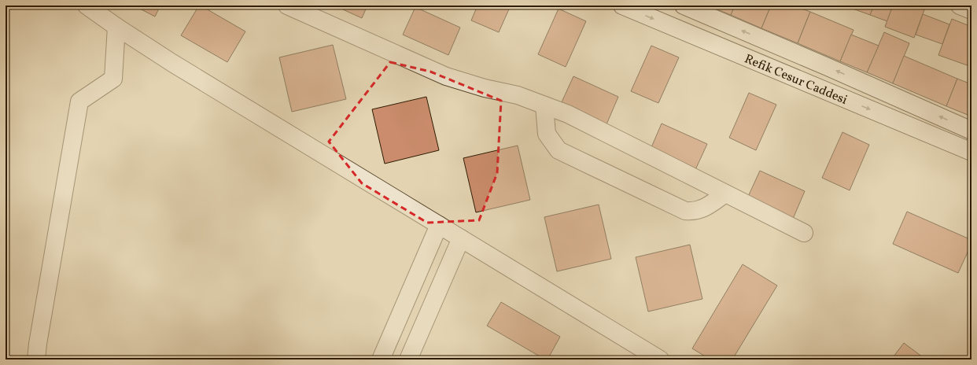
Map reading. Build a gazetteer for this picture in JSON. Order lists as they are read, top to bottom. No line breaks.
{"streets":{"street":["Refik Cesur Caddesi"]}}
